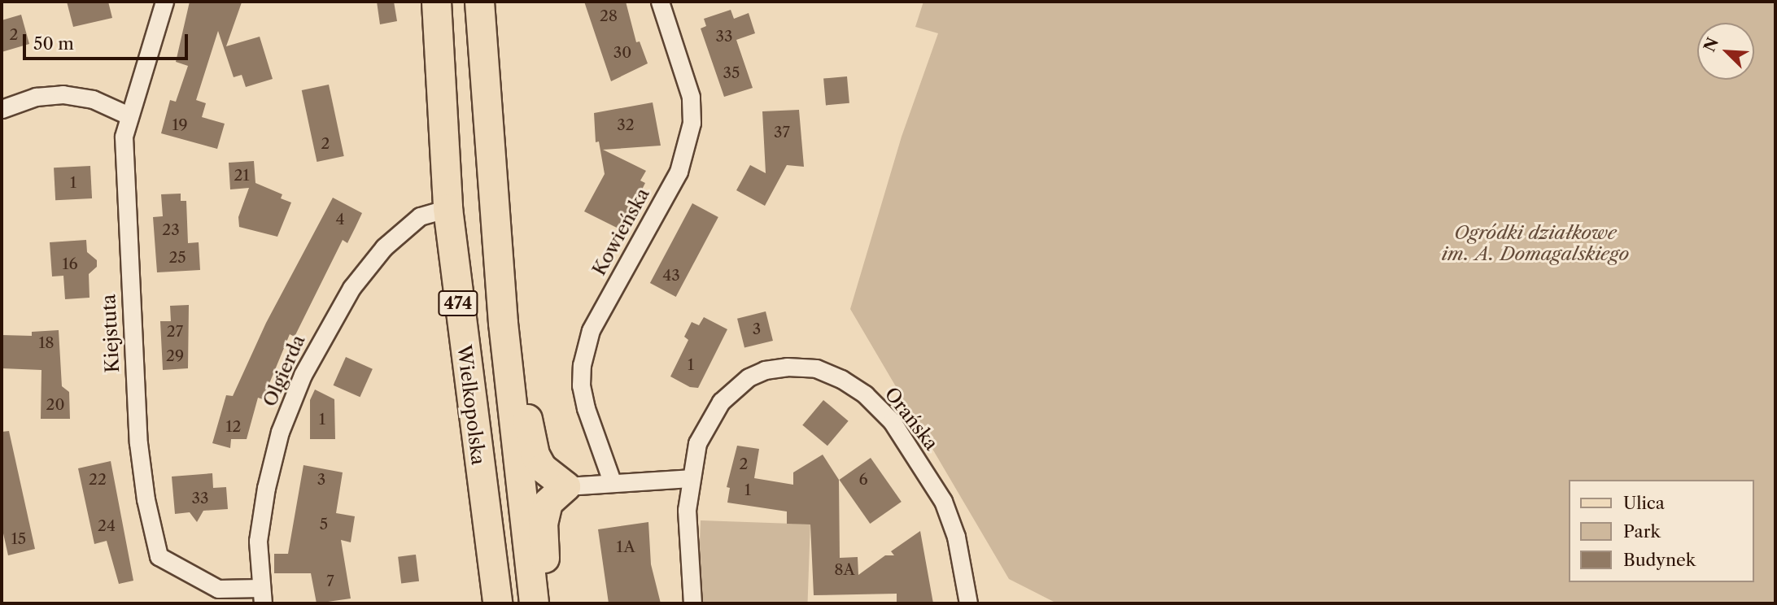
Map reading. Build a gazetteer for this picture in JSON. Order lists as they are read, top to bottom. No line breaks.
{"streets":{"main road":["474","Wielkopolska"],"street":["Kowieńska","Kiejstuta","Olgierda","Orańska"]},"crossings":[["Kiejstuta","Olgierda"],["Olgierda","Wielkopolska"]],"parks":["Ogródki działkowe im. A. Domagalskiego"],"house_numbers":["28","2","33","30","35","19","32","37","2","21","1","4","23","25","16","43","3","27","18","29","1","20","1","12","2","22","3","6","1","33","5","24","15","1A","8A","7"],"legend":["Ulica","Park","Budynek"],"scale_bar":"50 m","north":"top left"}
